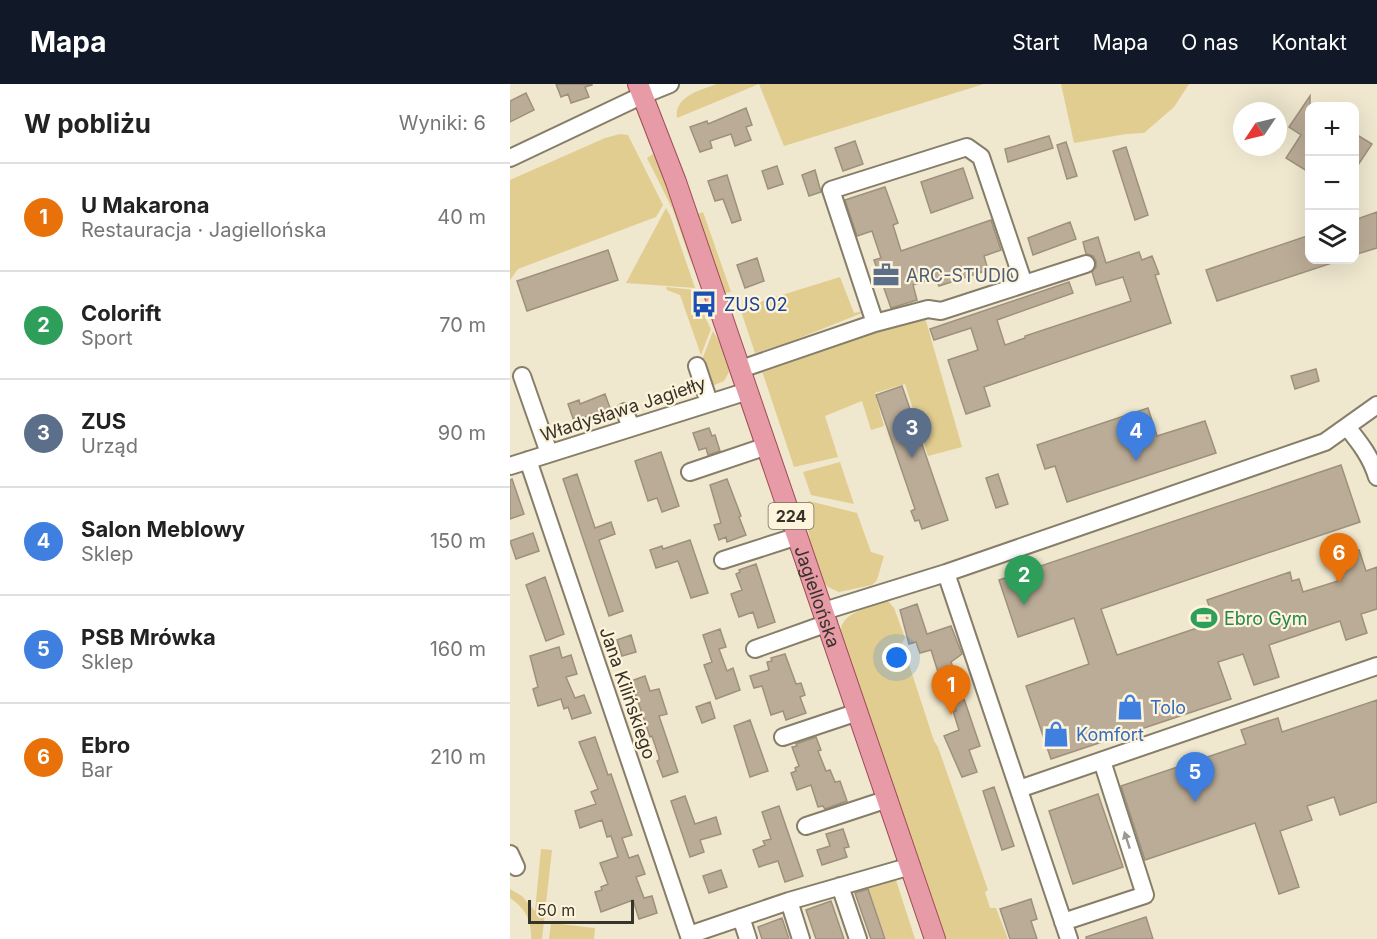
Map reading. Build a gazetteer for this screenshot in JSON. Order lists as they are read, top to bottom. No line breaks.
{"streets":{"main road":["224","Jagiellońska"],"street":["Władysława Jagiełły","Jana Kilińskiego"]},"crossings":[["Władysława Jagiełły","Jagiellońska"],["Władysława Jagiełły","Jana Kilińskiego"]],"places":{"office":["ARC-STUDIO"],"bus stop":["ZUS 02"],"sports":["Ebro Gym"],"shop":["Tolo","Komfort"]},"scale_bar":"50 m","north":"bottom left","page":{"header":"Mapa","nav":["Start","Mapa","O nas","Kontakt"],"heading":["W pobliżu","Wyniki: 6"],"map_buttons":["+","−"],"list":[{"mark":"1","name":"U Makarona","note":"Restauracja · Jagiellońska","value":"40 m"},{"mark":"2","name":"Colorift","note":"Sport","value":"70 m"},{"mark":"3","name":"ZUS","note":"Urząd","value":"90 m"},{"mark":"4","name":"Salon Meblowy","note":"Sklep","value":"150 m"},{"mark":"5","name":"PSB Mrówka","note":"Sklep","value":"160 m"},{"mark":"6","name":"Ebro","note":"Bar","value":"210 m"}],"pins":["3","4","6","2","1","5"],"scale":"50 m"}}
